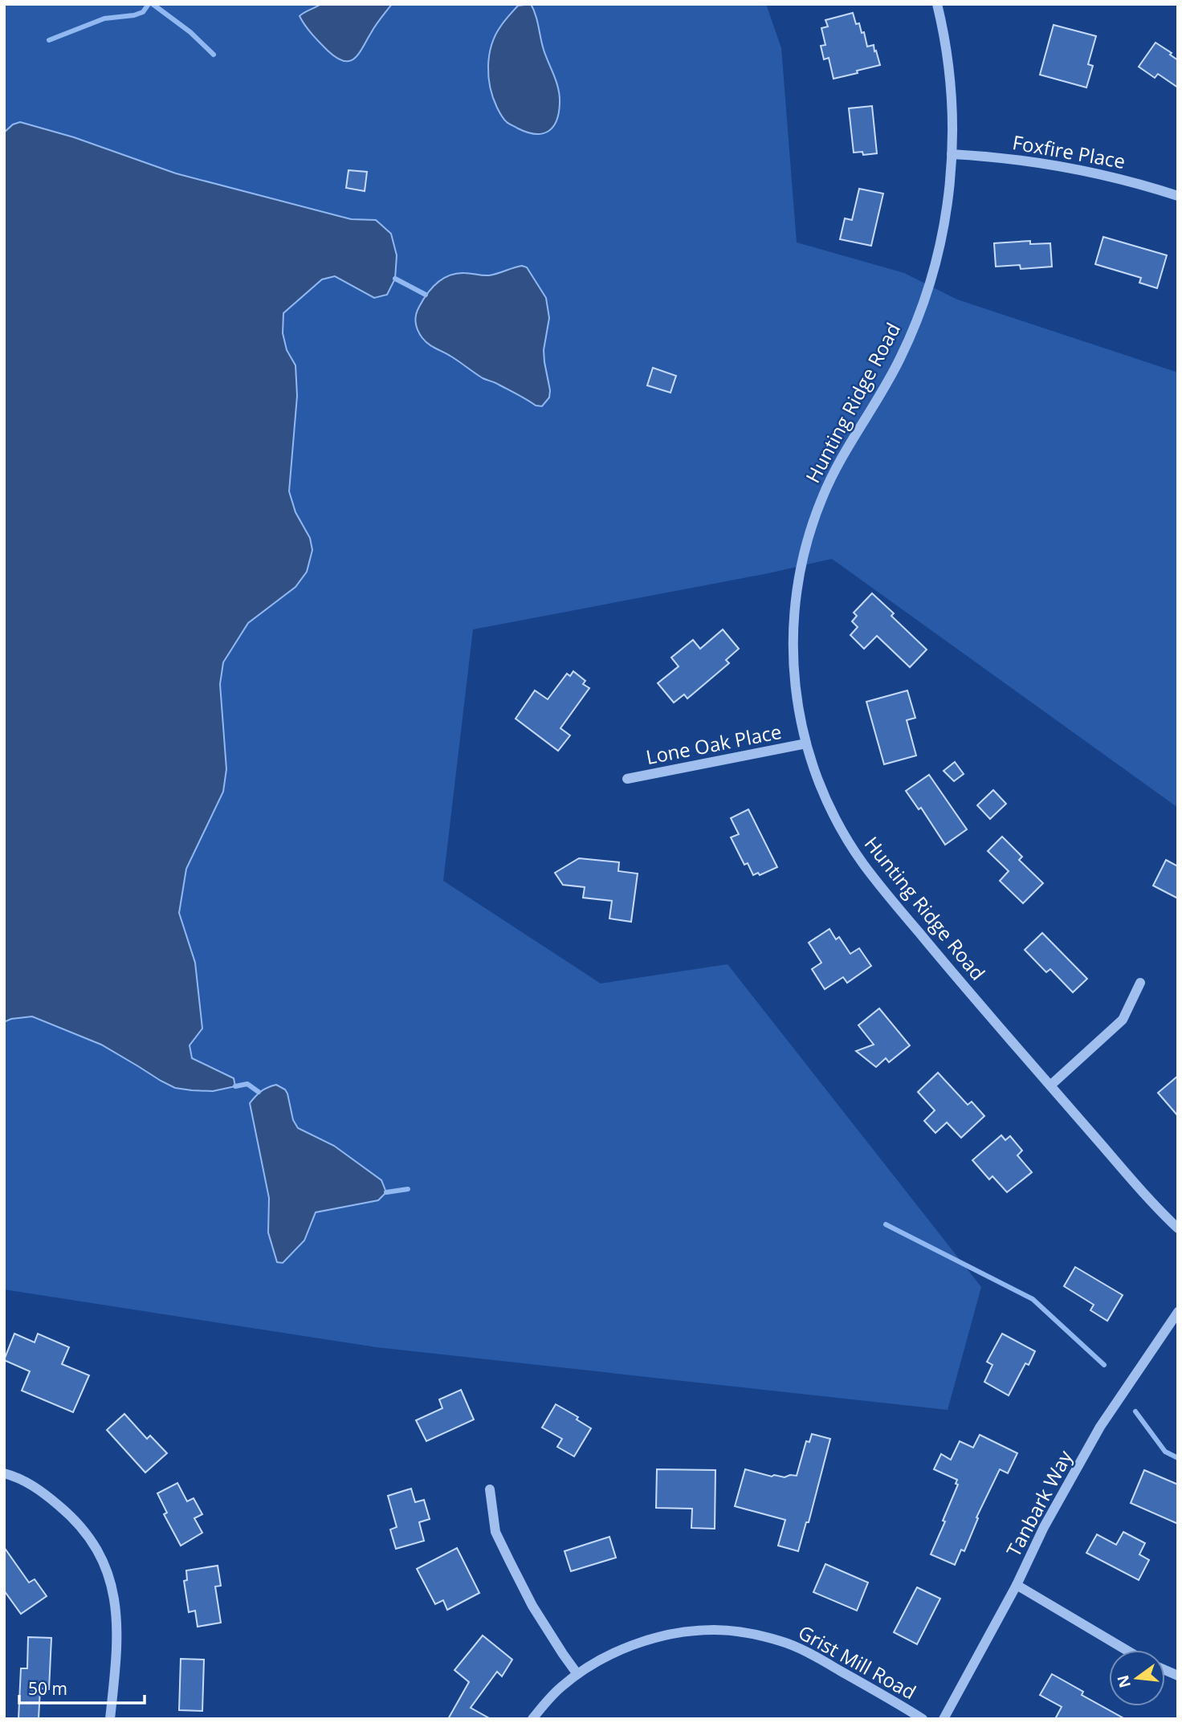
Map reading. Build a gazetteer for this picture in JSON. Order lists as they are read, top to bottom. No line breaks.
{"streets":{"street":["Foxfire Place","Hunting Ridge Road","Lone Oak Place","Tanbark Way","Grist Mill Road"]},"crossings":[["Foxfire Place","Hunting Ridge Road"],["Hunting Ridge Road","Lone Oak Place"]],"scale_bar":"50 m","north":"left"}
